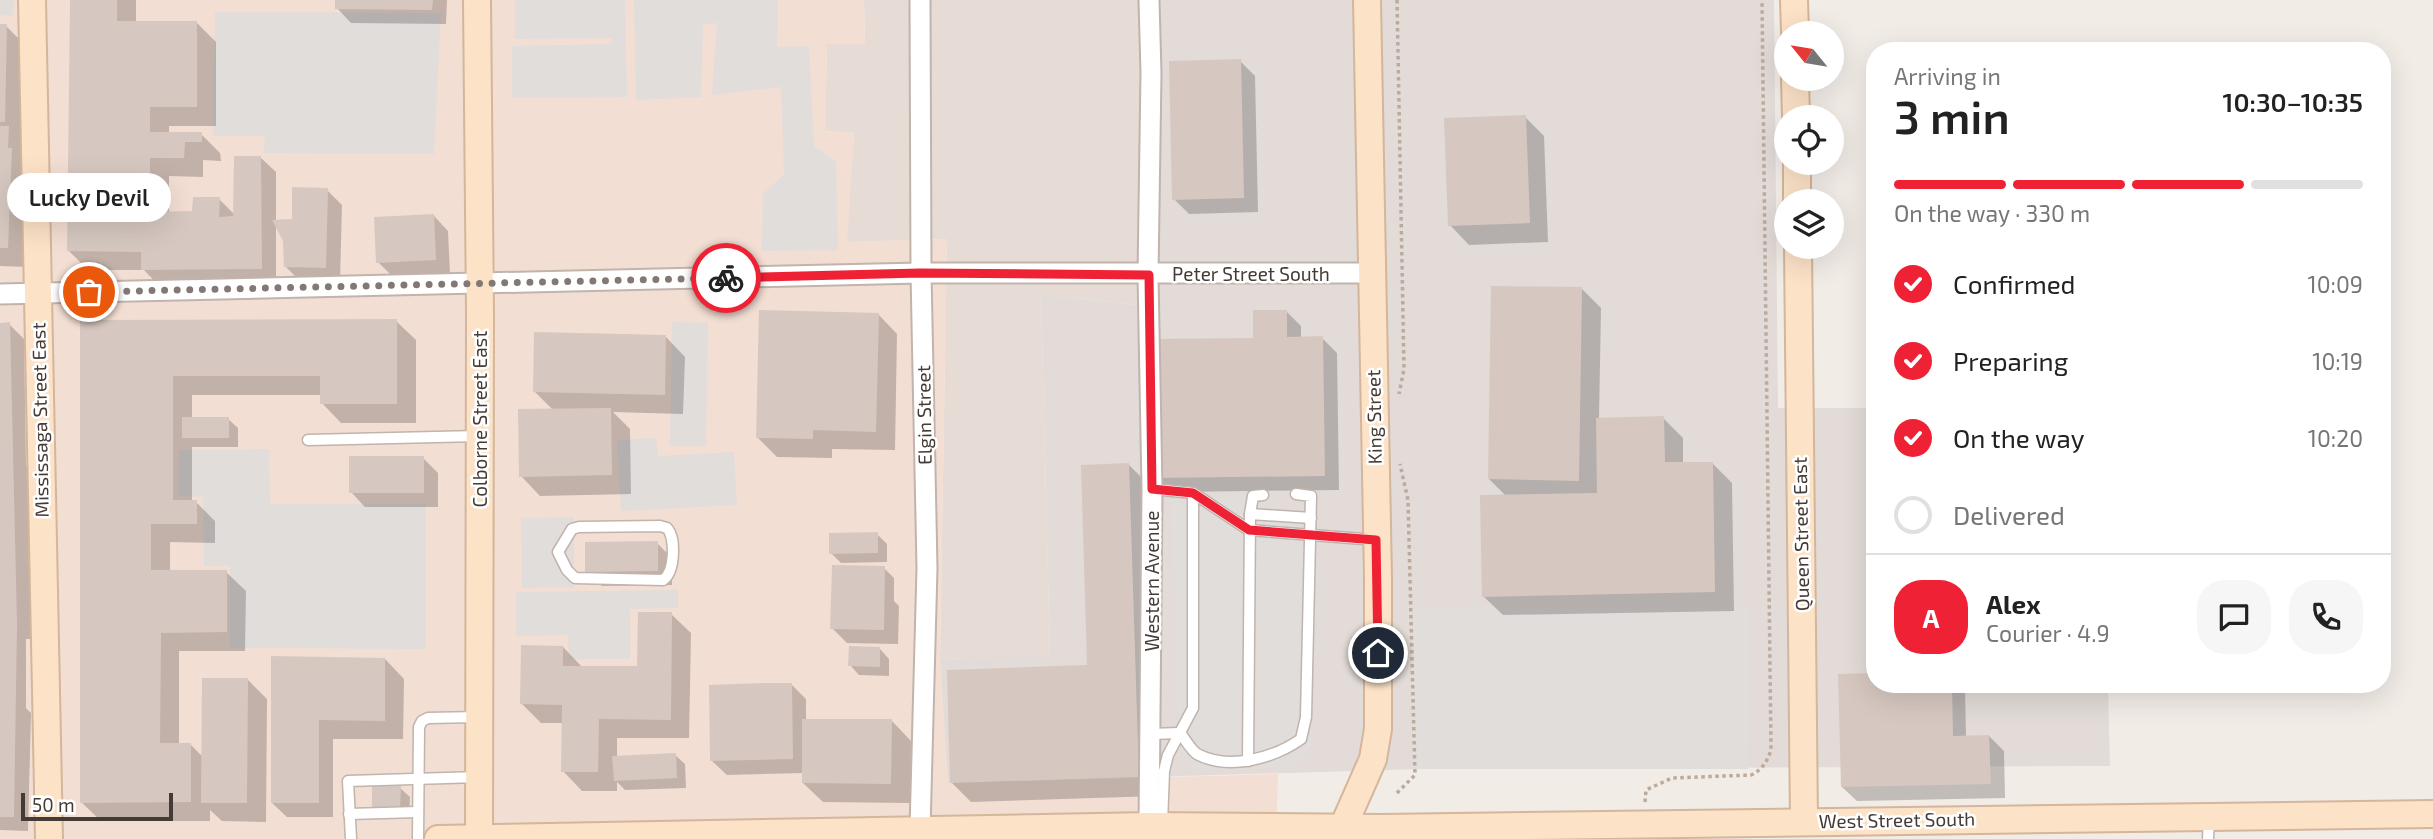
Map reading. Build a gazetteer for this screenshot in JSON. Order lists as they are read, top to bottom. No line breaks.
{"streets":{"street":["Peter Street South","Elgin Street","King Street","Colborne Street East","Mississaga Street East","Queen Street East","Western Avenue","West Street South"]},"crossings":[["Peter Street South","Elgin Street"],["Peter Street South","King Street"],["Peter Street South","Colborne Street East"],["Peter Street South","Mississaga Street East"],["Peter Street South","Western Avenue"],["Elgin Street","West Street South"],["King Street","West Street South"],["Colborne Street East","West Street South"],["Queen Street East","West Street South"],["Western Avenue","West Street South"]],"places":["Lucky Devil"],"scale_bar":"50 m","north":"top left","page":{"heading":["3 min","Arriving in","10:30–10:35"],"panel":["Alex","Courier · 4.9"],"bar":"On the way · 330 m","bubble":"Lucky Devil","list":[["Confirmed","10:09"],["Preparing","10:19"],["On the way","10:20"],"Delivered"],"round":"A","scale":"50 m"}}
